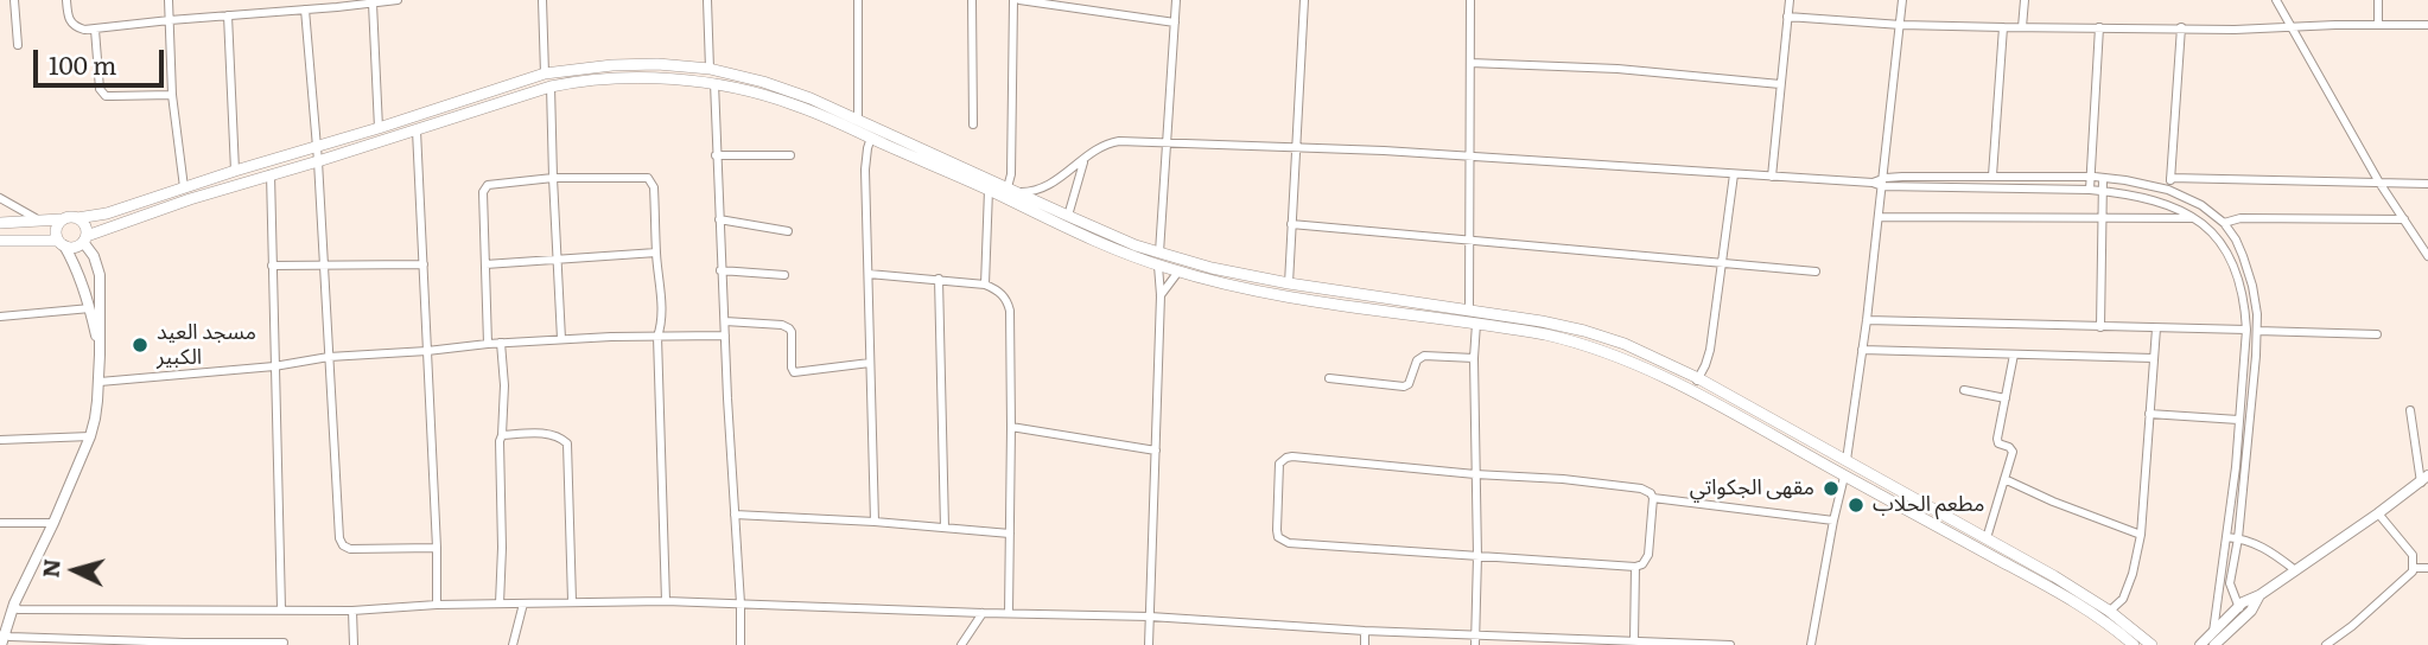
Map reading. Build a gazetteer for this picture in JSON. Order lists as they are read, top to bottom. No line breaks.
{"places":["مسجد العيد الكبير","مقهى الجكواتي","مطعم الحلاب"],"scale_bar":"100 m","north":"left"}
